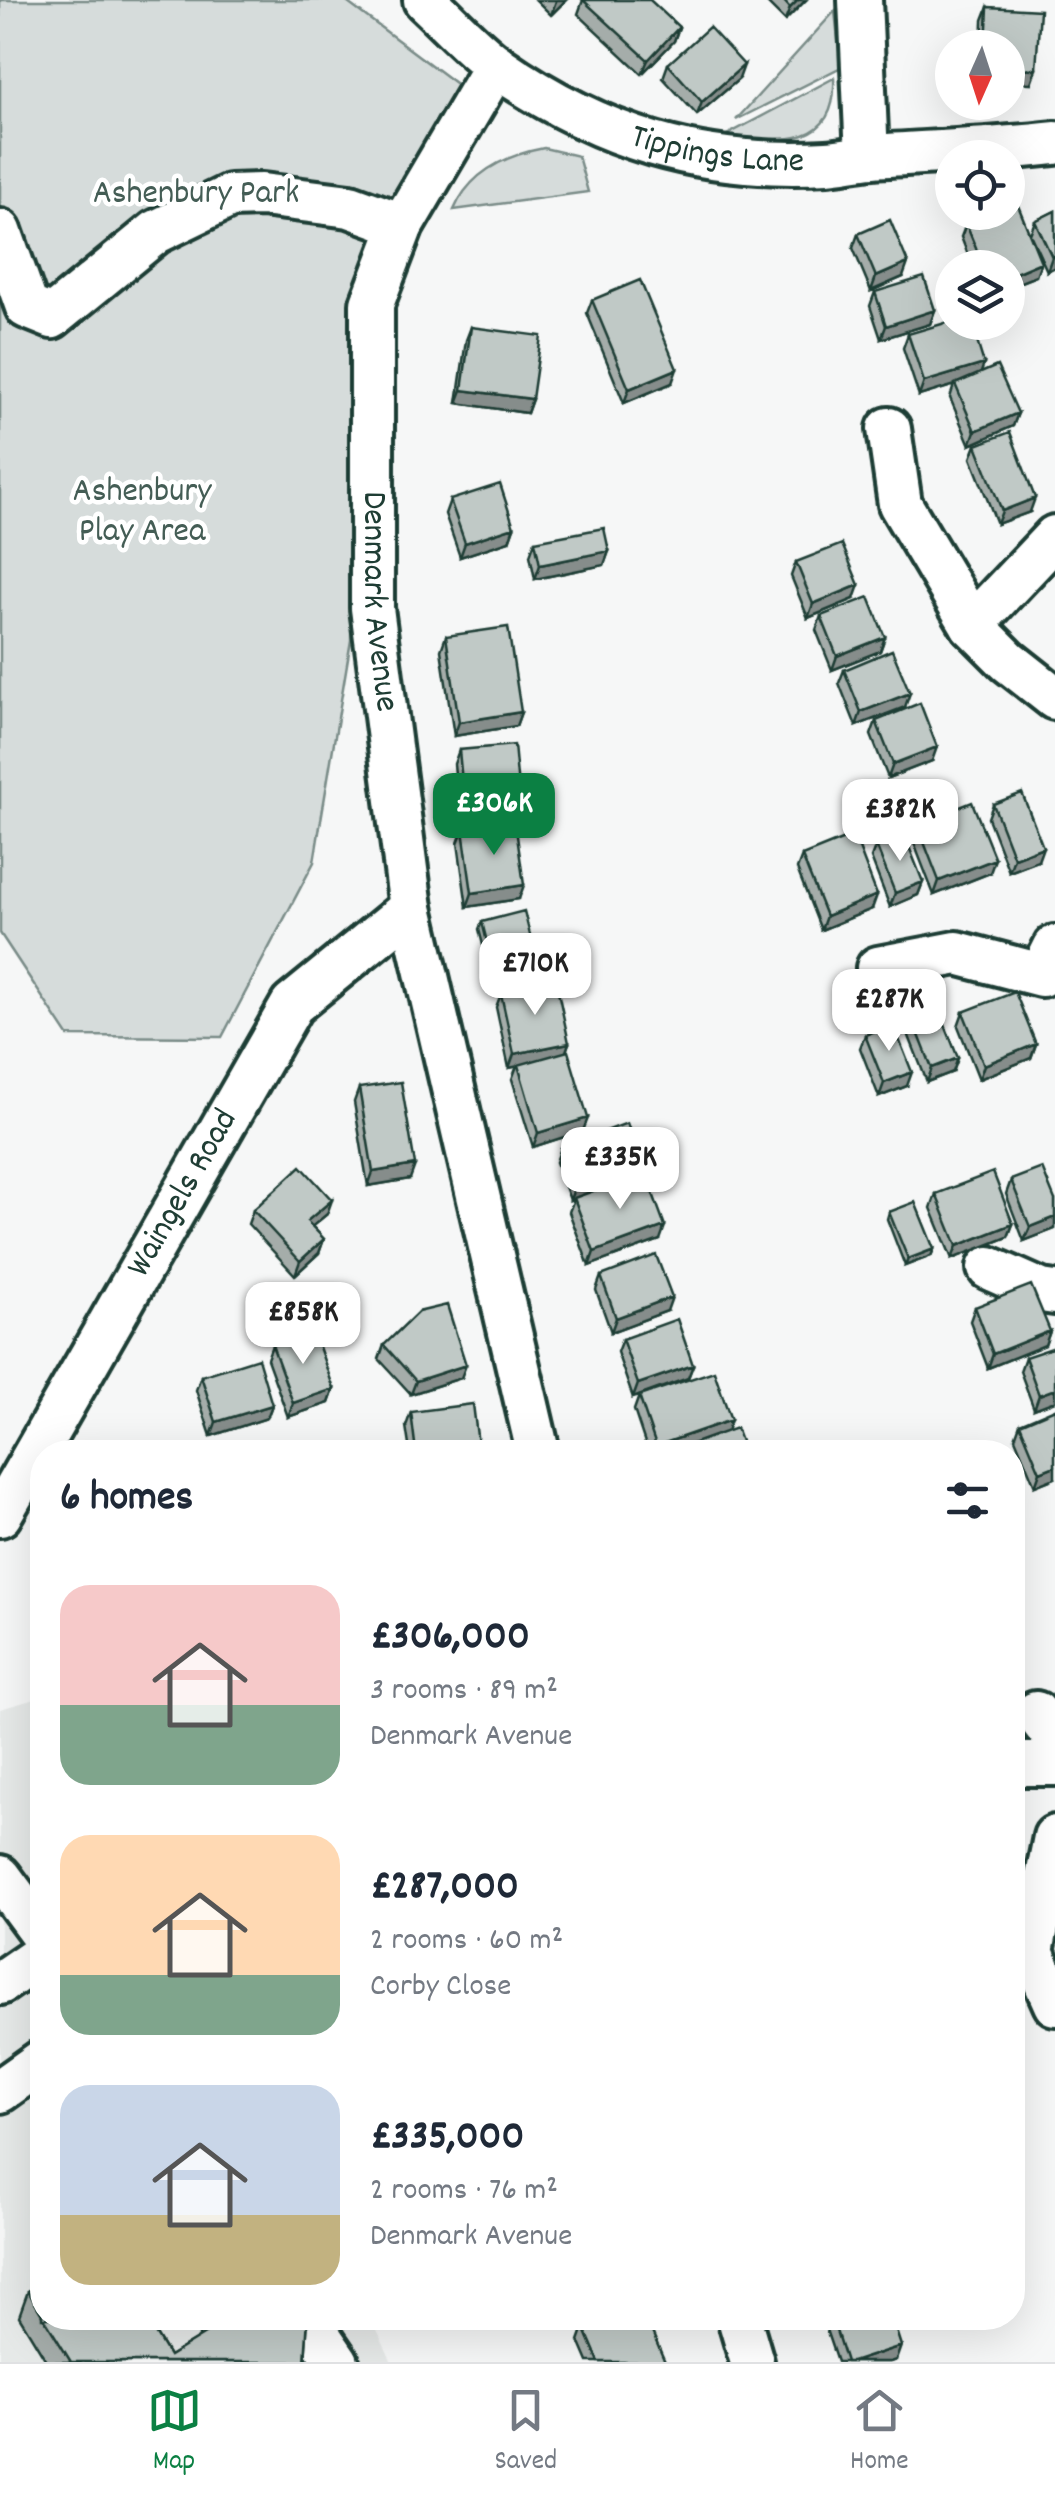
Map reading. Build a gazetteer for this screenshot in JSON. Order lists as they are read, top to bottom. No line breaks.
{"streets":{"street":["Tippings Lane","Denmark Avenue","Waingels Road"]},"crossings":[["Tippings Lane","Denmark Avenue"],["Denmark Avenue","Waingels Road"]],"parks":["Ashenbury Park","Ashenbury Play Area"],"north":"bottom","page":{"price":["£306K","£382K","£710K","£287K","£335K","£858K"],"heading":"6 homes","list":[{"name":"£306,000","note":"3 rooms · 89 m² · Denmark Avenue"},{"name":"£287,000","note":"2 rooms · 60 m² · Corby Close"},{"name":"£335,000","note":"2 rooms · 76 m² · Denmark Avenue"}],"tabs":["Map","Saved","Home"]}}
